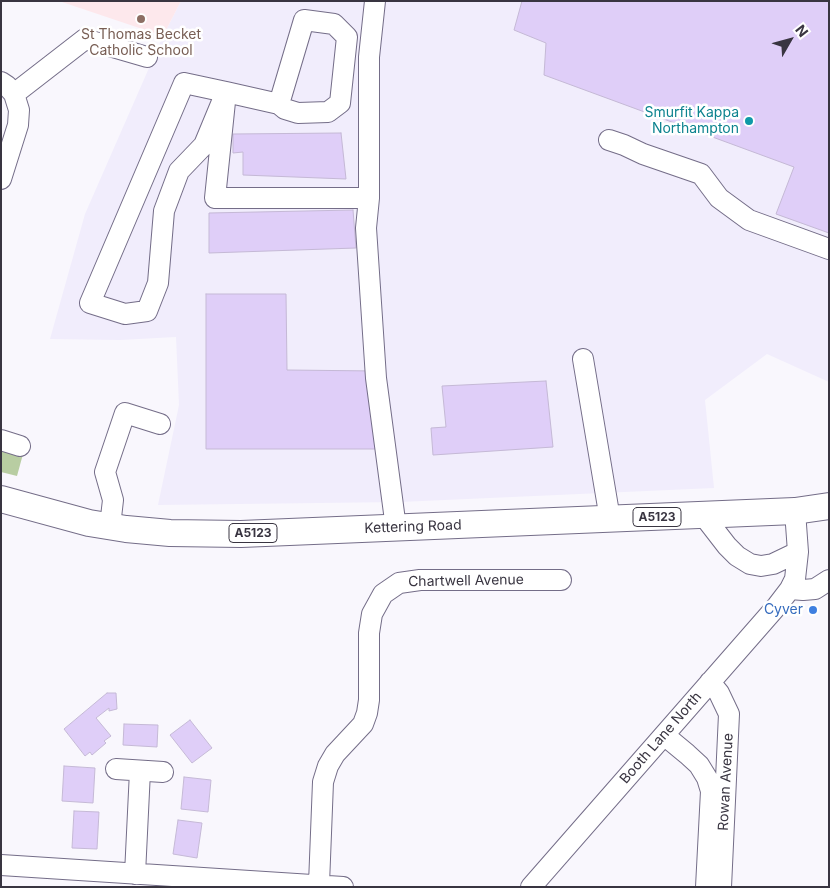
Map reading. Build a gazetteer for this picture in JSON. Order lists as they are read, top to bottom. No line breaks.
{"streets":{"main road":["A5123","Kettering Road"],"street":["Chartwell Avenue","Booth Lane North","Rowan Avenue"]},"crossings":[["Kettering Road","Booth Lane North"],["Booth Lane North","Rowan Avenue"]],"places":["St Thomas Becket Catholic School","Smurfit Kappa Northampton","Cyver"],"north":"top right"}
